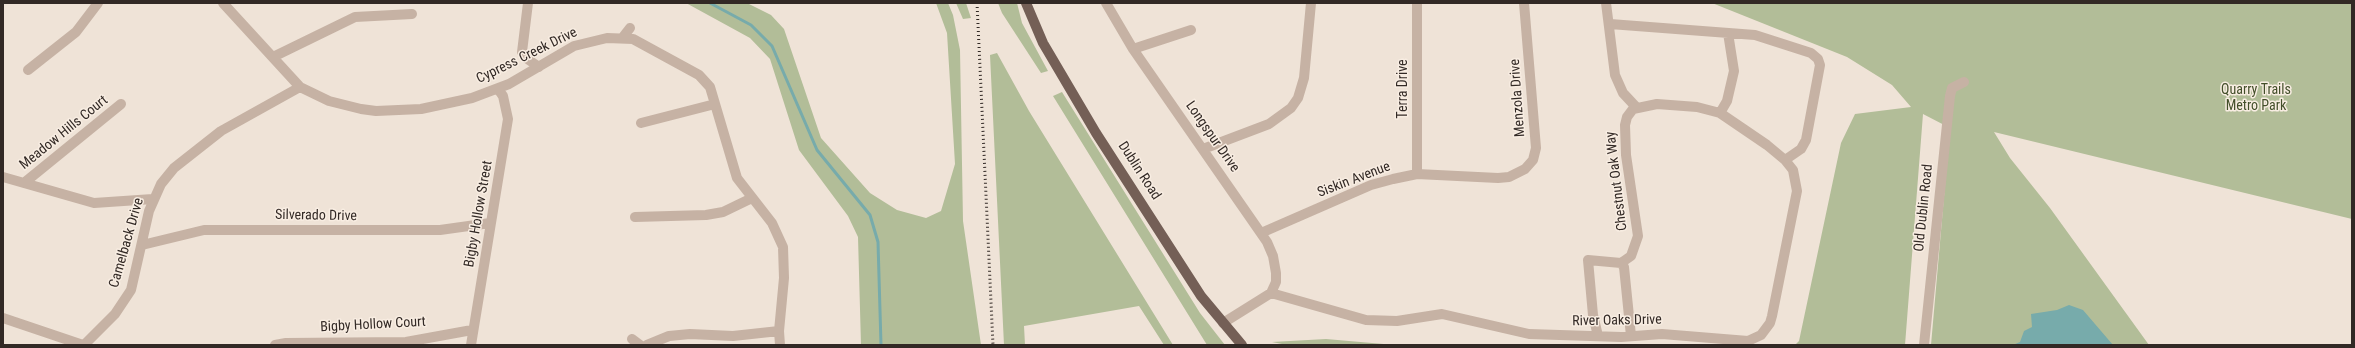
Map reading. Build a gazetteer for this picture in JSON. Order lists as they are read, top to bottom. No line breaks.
{"streets":{"main road":["Dublin Road"],"street":["Cypress Creek Drive","Terra Drive","Menzola Drive","Meadow Hills Court","Longspur Drive","Siskin Avenue","Chestnut Oak Way","Old Dublin Road","Bigby Hollow Street","Silverado Drive","Camelback Drive","River Oaks Drive","Bigby Hollow Court"]},"crossings":[["Cypress Creek Drive","Bigby Hollow Street"],["Cypress Creek Drive","Camelback Drive"],["Terra Drive","Siskin Avenue"],["Menzola Drive","Siskin Avenue"],["Longspur Drive","Siskin Avenue"],["Longspur Drive","River Oaks Drive"],["Bigby Hollow Street","Silverado Drive"],["Bigby Hollow Street","Bigby Hollow Court"],["Silverado Drive","Camelback Drive"]],"parks":["Quarry Trails Metro Park"]}
